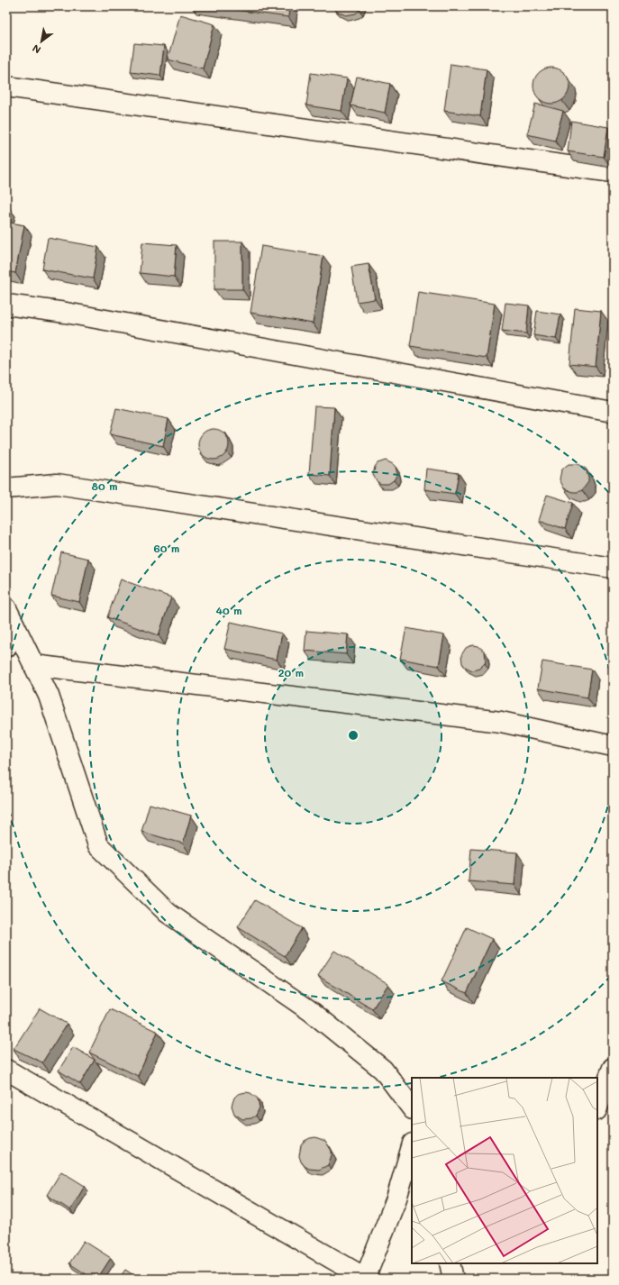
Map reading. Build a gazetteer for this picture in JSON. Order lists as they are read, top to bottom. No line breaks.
{"north":"bottom left","rings":["80 m","60 m","40 m","20 m"]}
